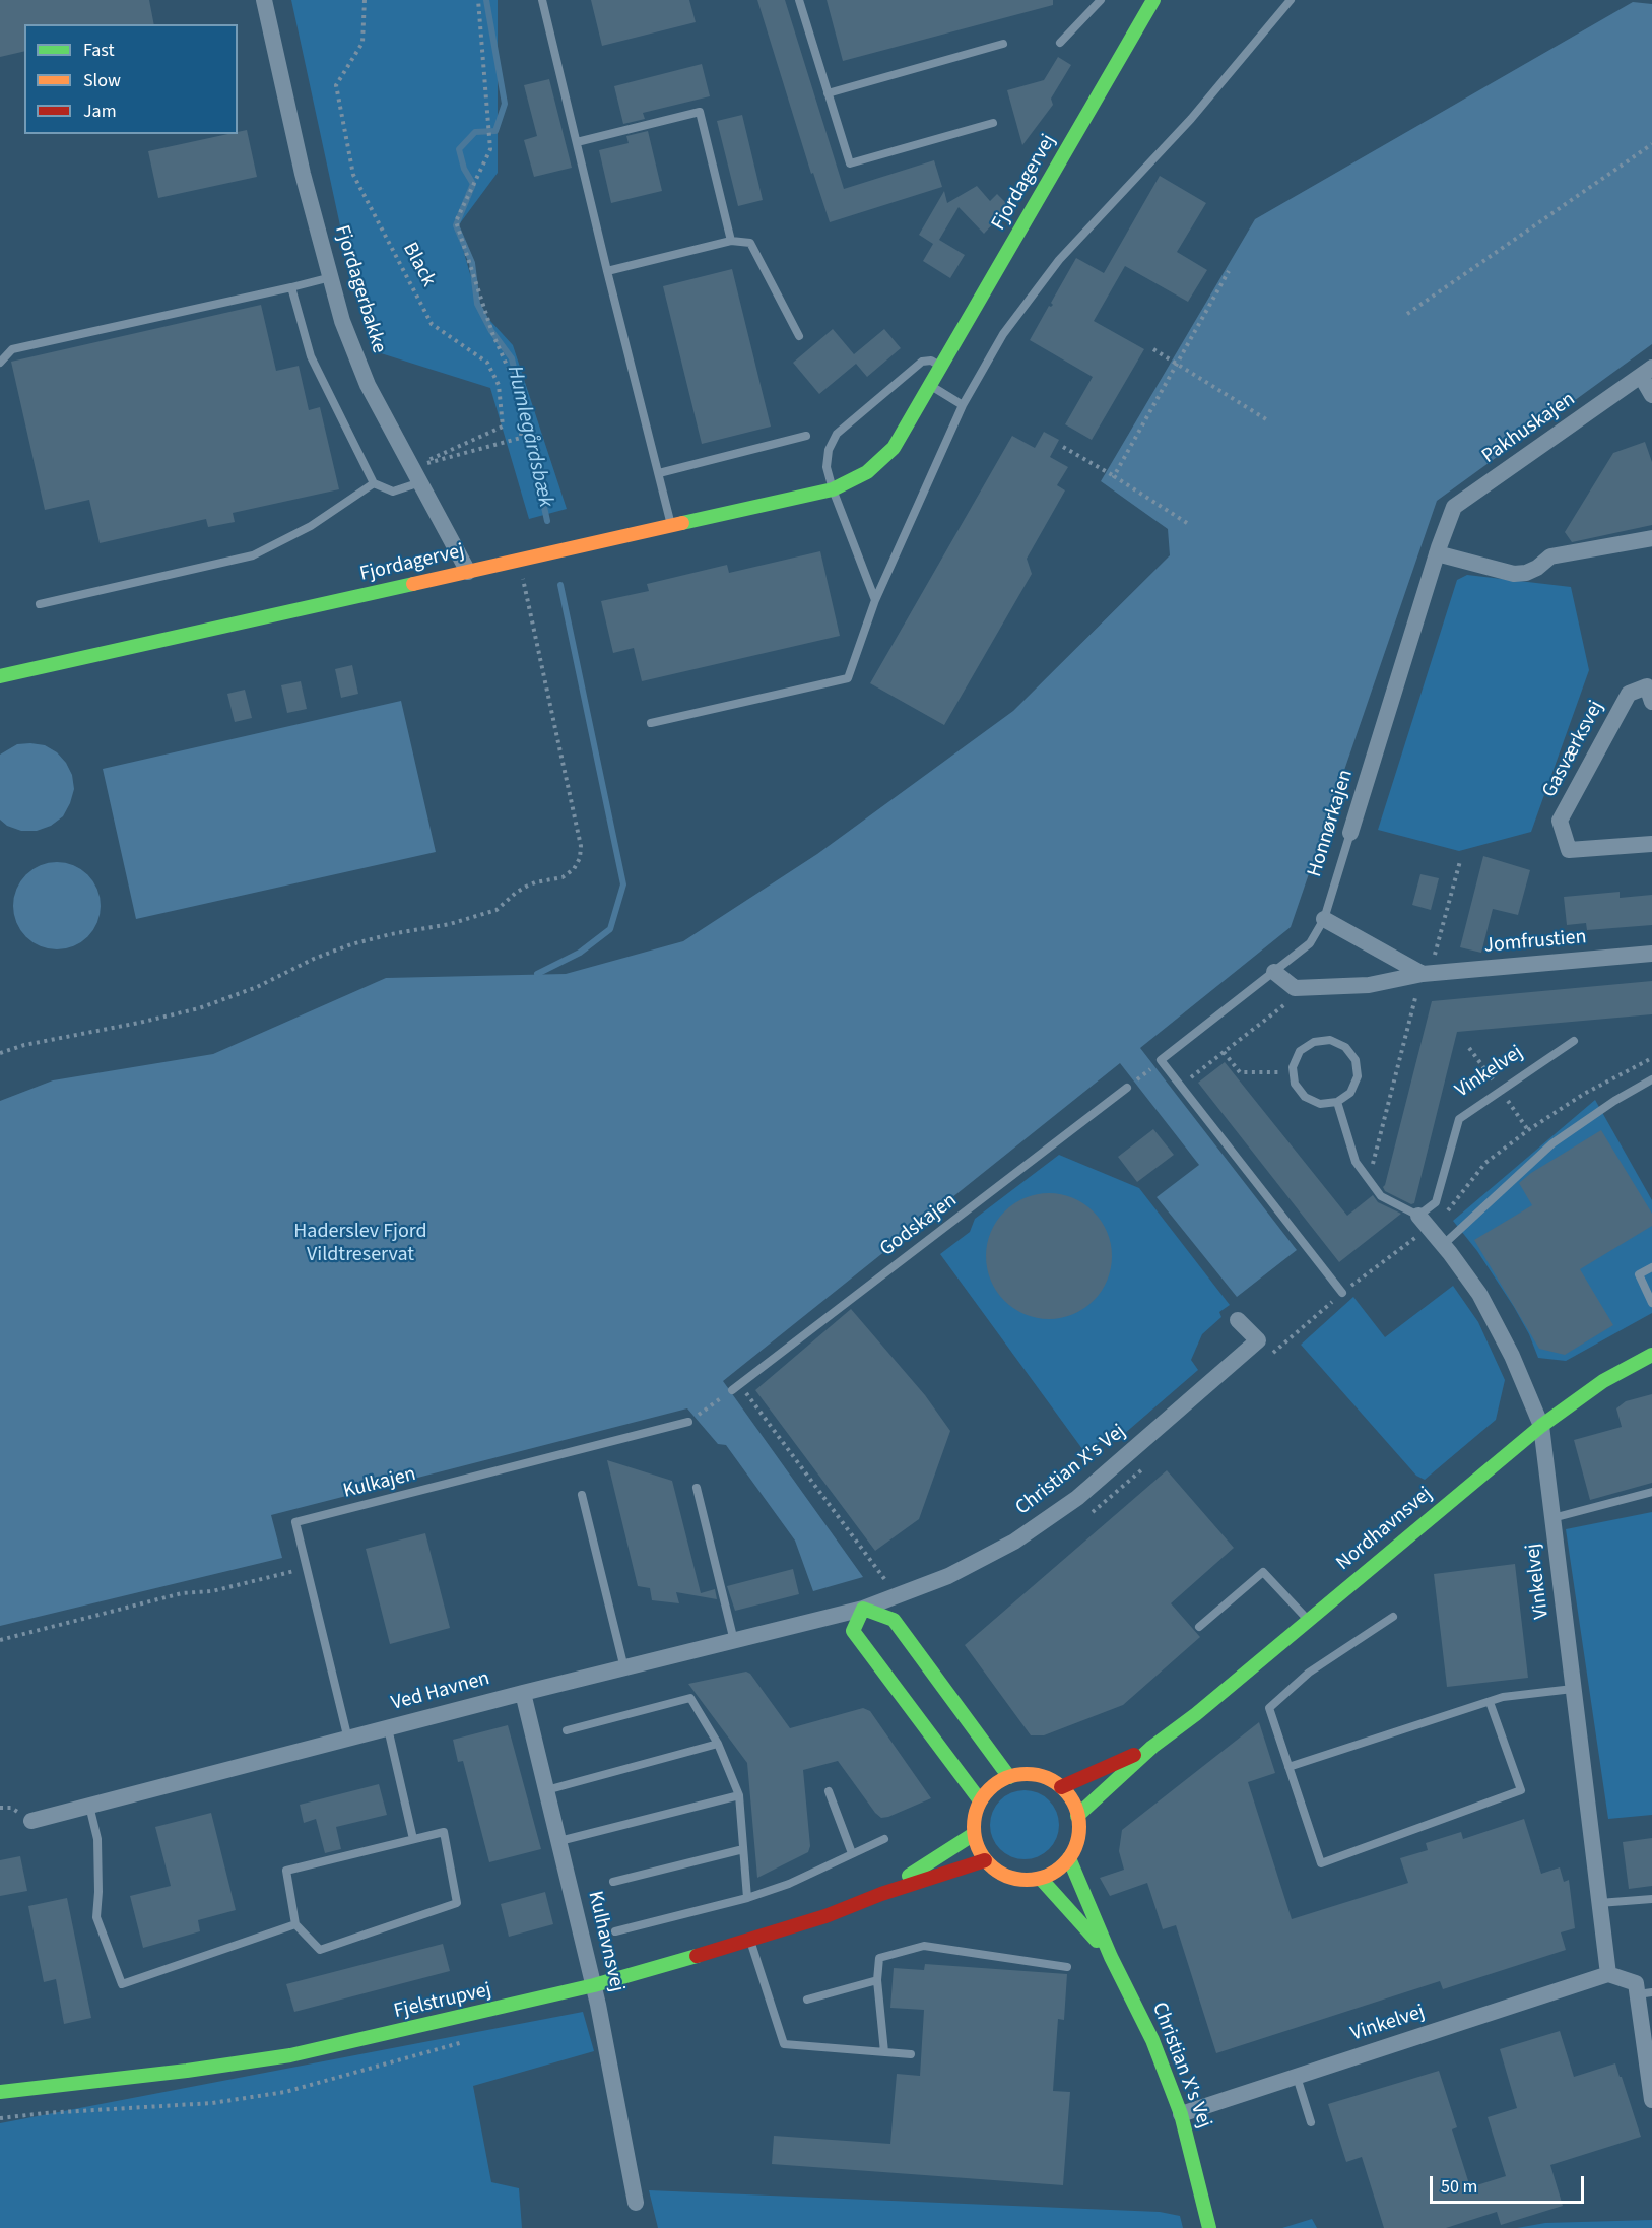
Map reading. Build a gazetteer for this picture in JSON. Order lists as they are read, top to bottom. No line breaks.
{"streets":{"street":["Fjordagervej","Fjordagerbakke","Pakhuskajen","Gasværksvej","Honnørkajen","Jomfrustien","Vinkelvej","Christian X's Vej","Nordhavnsvej","Ved Havnen","Kulhavnsvej","Fjelstrupvej"],"lane":["Godskajen","Kulkajen"],"path":["Black"]},"crossings":[["Fjordagervej","Fjordagerbakke"],["Black","Fjordagerbakke"],["Pakhuskajen","Honnørkajen"],["Vinkelvej","Christian X's Vej"],["Vinkelvej","Nordhavnsvej"],["Christian X's Vej","Nordhavnsvej"],["Christian X's Vej","Ved Havnen"],["Christian X's Vej","Fjelstrupvej"],["Kulkajen","Ved Havnen"],["Nordhavnsvej","Fjelstrupvej"],["Ved Havnen","Kulhavnsvej"],["Kulhavnsvej","Fjelstrupvej"]],"water":["Humlegårdsbæk"],"parks":["Haderslev Fjord Vildtreservat"],"legend":["Fast","Slow","Jam"],"scale_bar":"50 m"}
